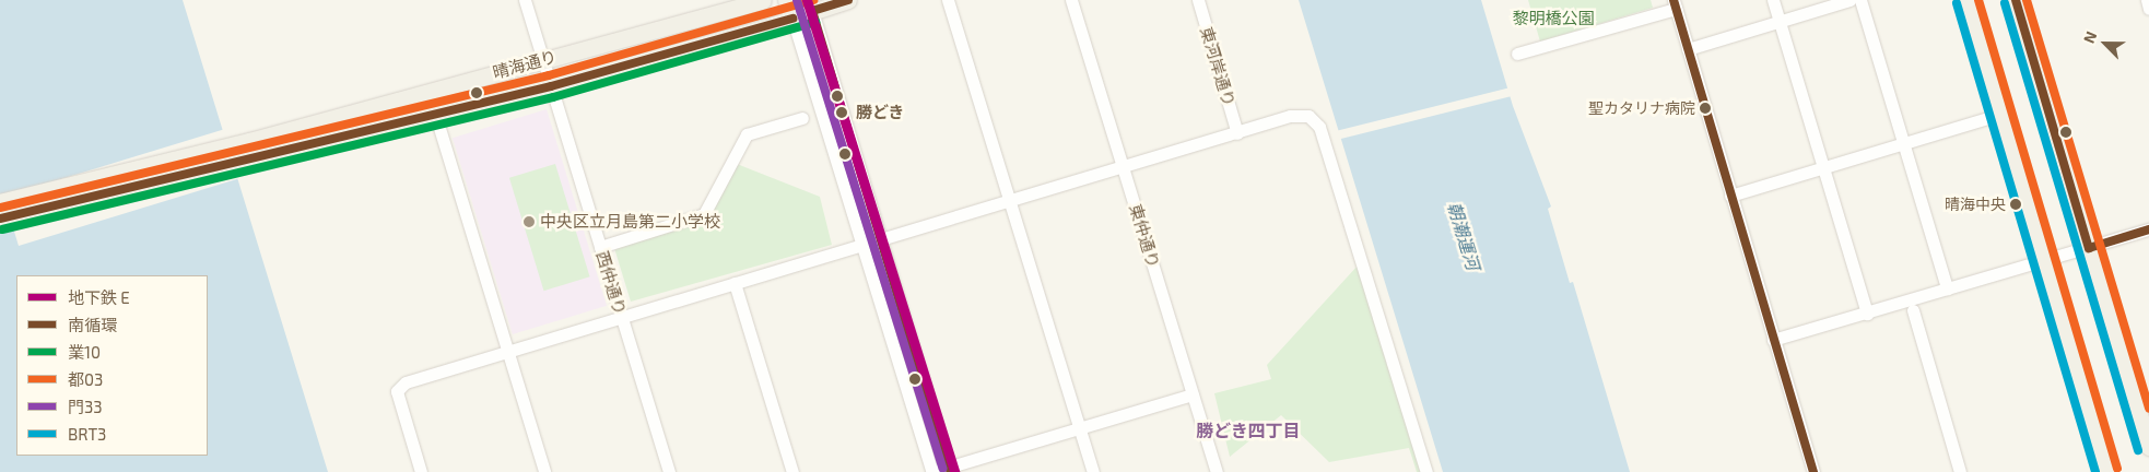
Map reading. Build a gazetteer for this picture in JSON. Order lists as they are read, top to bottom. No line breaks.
{"streets":{"main road":["晴海通り"],"street":["東河岸通り","東仲通り","西仲通り"]},"crossings":[["晴海通り","西仲通り"]],"districts":["勝どき四丁目"],"water":["朝潮運河"],"parks":["黎明橋公園"],"places":["聖カタリナ病院","勝どき","晴海中央","中央区立月島第二小学校"],"lines":["metro line E","transit line 南循環","transit line 都03","transit line 門33","transit line BRT3","transit line 業10"],"legend":["地下鉄 E","南循環","業10","都03","門33","BRT3"],"north":"top left"}
